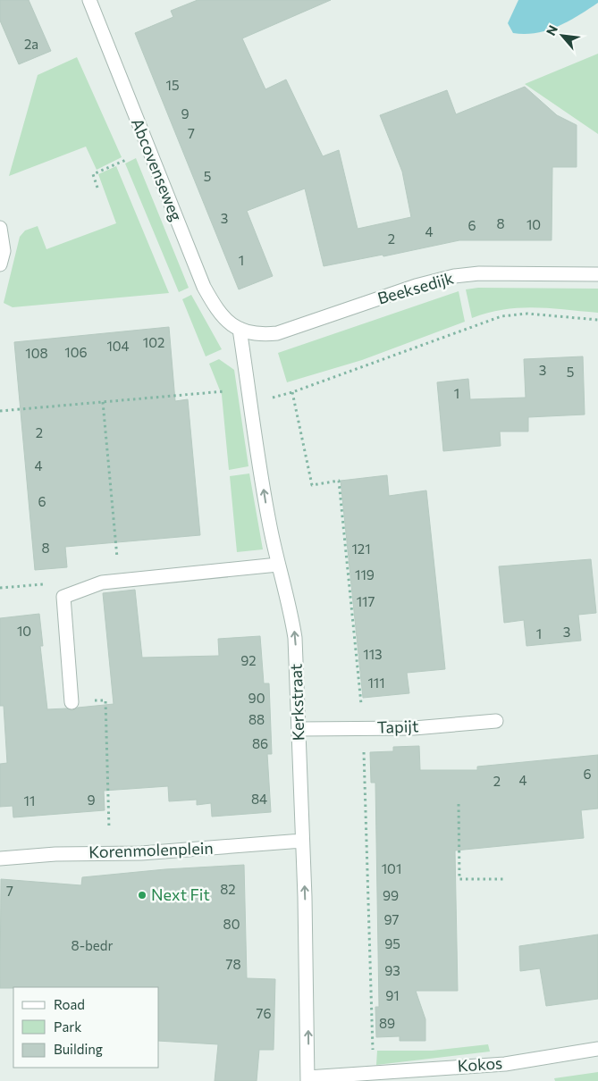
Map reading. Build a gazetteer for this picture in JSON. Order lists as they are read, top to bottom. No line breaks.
{"streets":{"street":["Abcovenseweg","Beeksedijk","Kerkstraat","Tapijt","Korenmolenplein","Kokos"]},"crossings":[["Abcovenseweg","Beeksedijk"],["Abcovenseweg","Kerkstraat"],["Beeksedijk","Kerkstraat"],["Kerkstraat","Tapijt"],["Kerkstraat","Korenmolenplein"],["Kerkstraat","Kokos"]],"one_way":["Kerkstraat"],"places":["Next Fit"],"house_numbers":["2a","15","9","7","5","3","8","10","6","4","2","1","102","104","106","108","3","5","1","2","4","6","8","121","119","117","10","3","1","113","92","111","90","88","86","6","4","2","84","9","11","101","82","7","99","97","80","95","8-bedr","78","93","91","76","89"],"legend":["Road","Park","Building"],"north":"top left"}
